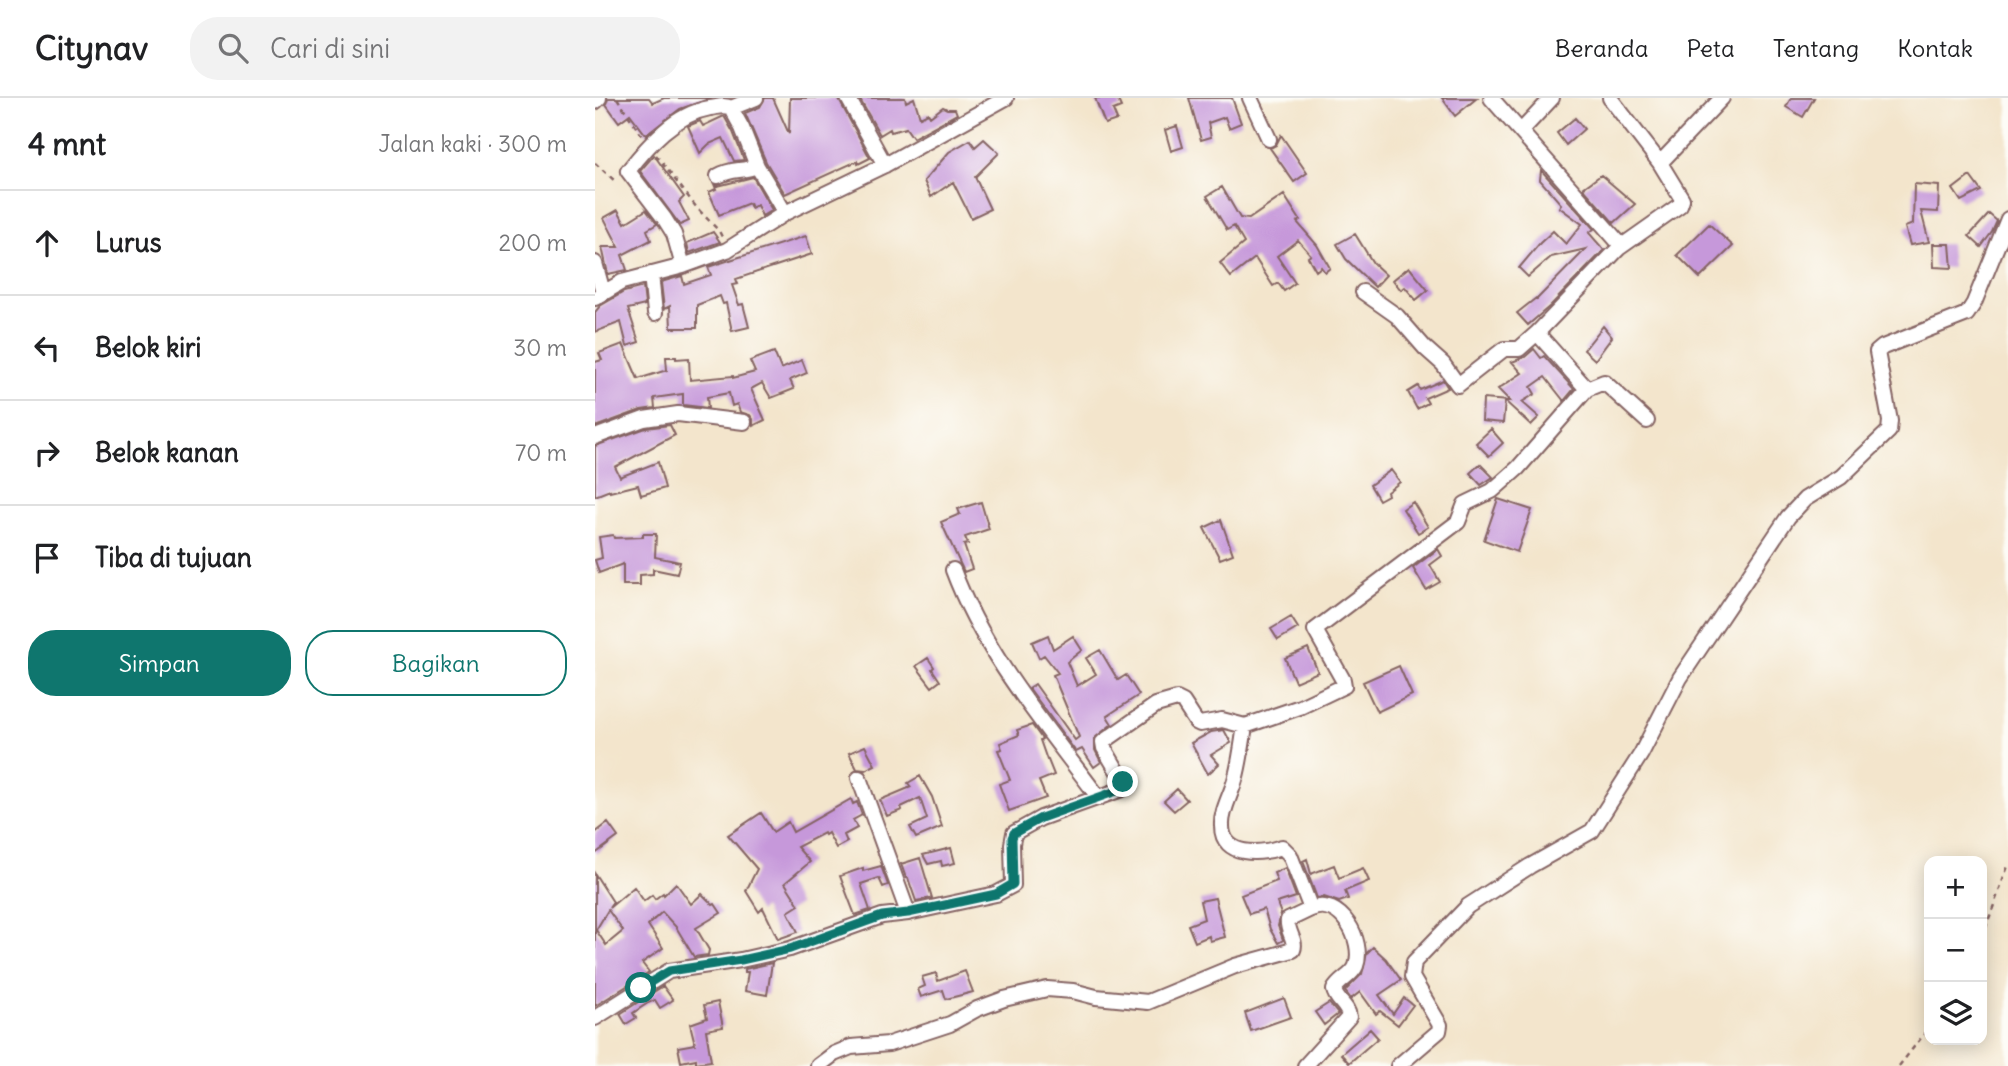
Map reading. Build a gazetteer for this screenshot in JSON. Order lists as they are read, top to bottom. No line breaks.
{"page":{"header":"Citynav","search":"Cari di sini","nav":["Beranda","Peta","Tentang","Kontak"],"heading":["4 mnt","Jalan kaki · 300 m"],"list":[["Lurus","200 m"],["Belok kiri","30 m"],["Belok kanan","70 m"],"Tiba di tujuan"],"buttons":["Simpan","Bagikan"],"map_buttons":["+","−"]}}
